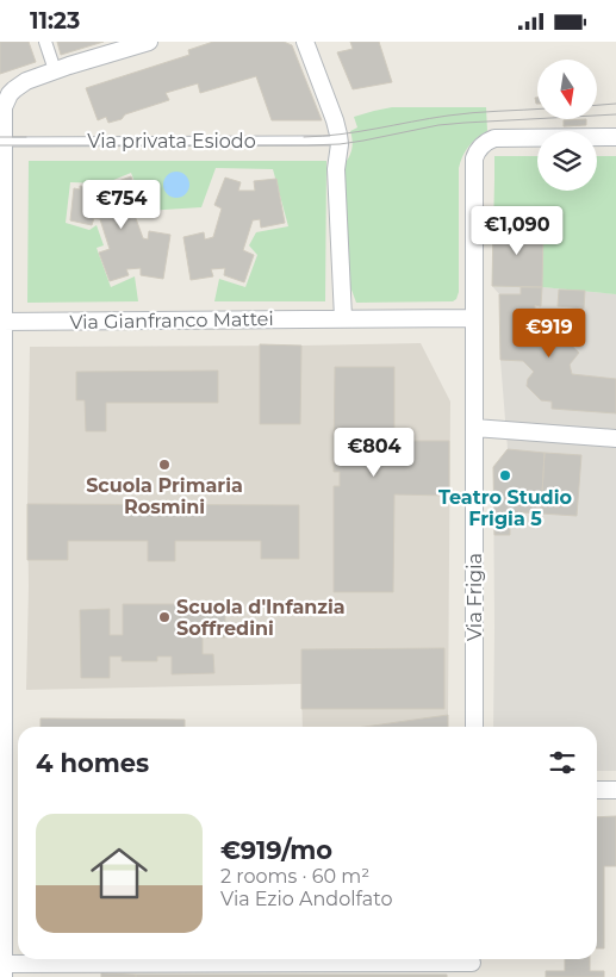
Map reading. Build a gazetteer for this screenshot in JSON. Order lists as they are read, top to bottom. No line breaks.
{"streets":{"street":["Via Gianfranco Mattei","Via Frigia"],"lane":["Via privata Esiodo"]},"crossings":[["Via Gianfranco Mattei","Via Frigia"]],"places":["Scuola Primaria Rosmini","Teatro Studio Frigia 5","Scuola d'Infanzia Soffredini"],"north":"bottom","page":{"status":"11:23","price":["€754","€1,090","€919","€804"],"heading":"4 homes","list":[{"name":"€919/mo","note":"2 rooms · 60 m² · Via Ezio Andolfato"}]}}
